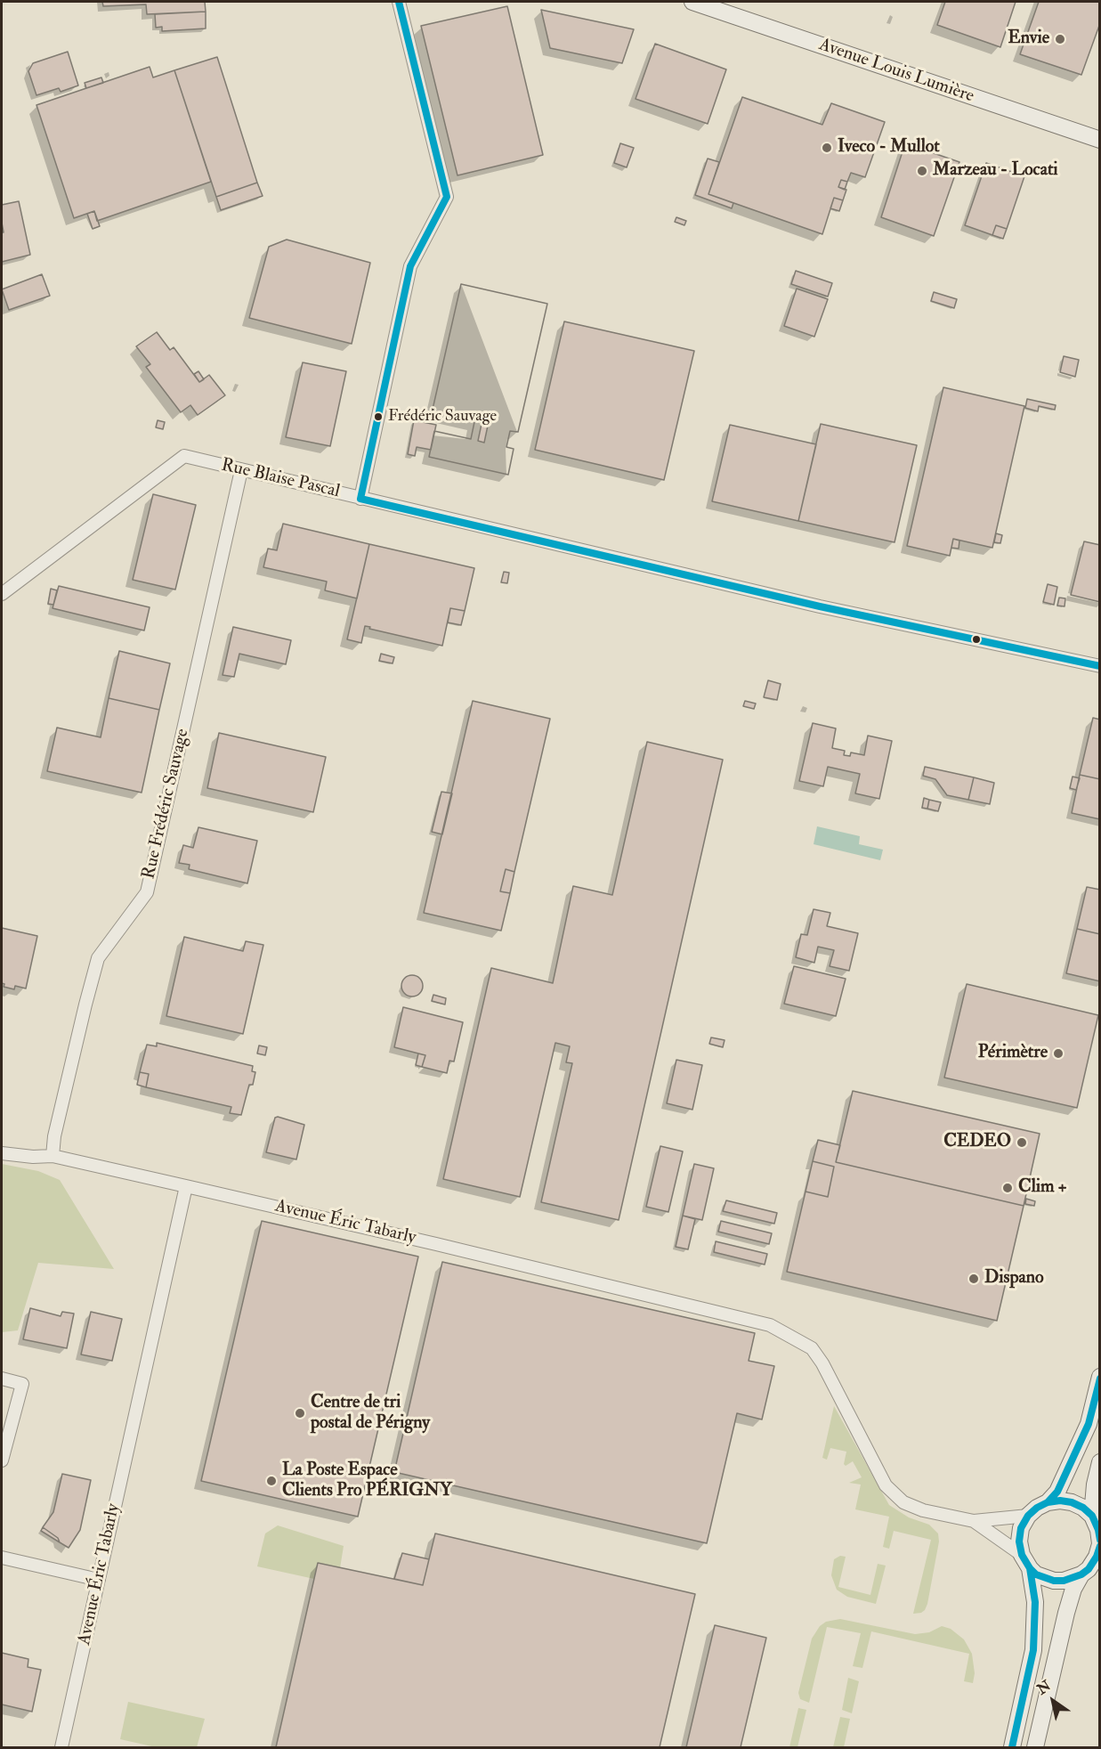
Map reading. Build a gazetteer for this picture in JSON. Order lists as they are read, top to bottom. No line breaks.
{"streets":{"main road":["Avenue Louis Lumière"],"street":["Rue Blaise Pascal","Rue Frédéric Sauvage","Avenue Éric Tabarly"]},"crossings":[["Rue Blaise Pascal","Rue Frédéric Sauvage"]],"places":["Envie","Iveco - Mullot","Marzeau - Locati","Frédéric Sauvage","Périmètre","CEDEO","Clim +","Dispano","Centre de tri postal de Périgny","La Poste Espace Clients Pro PÉRIGNY"],"north":"top left"}
